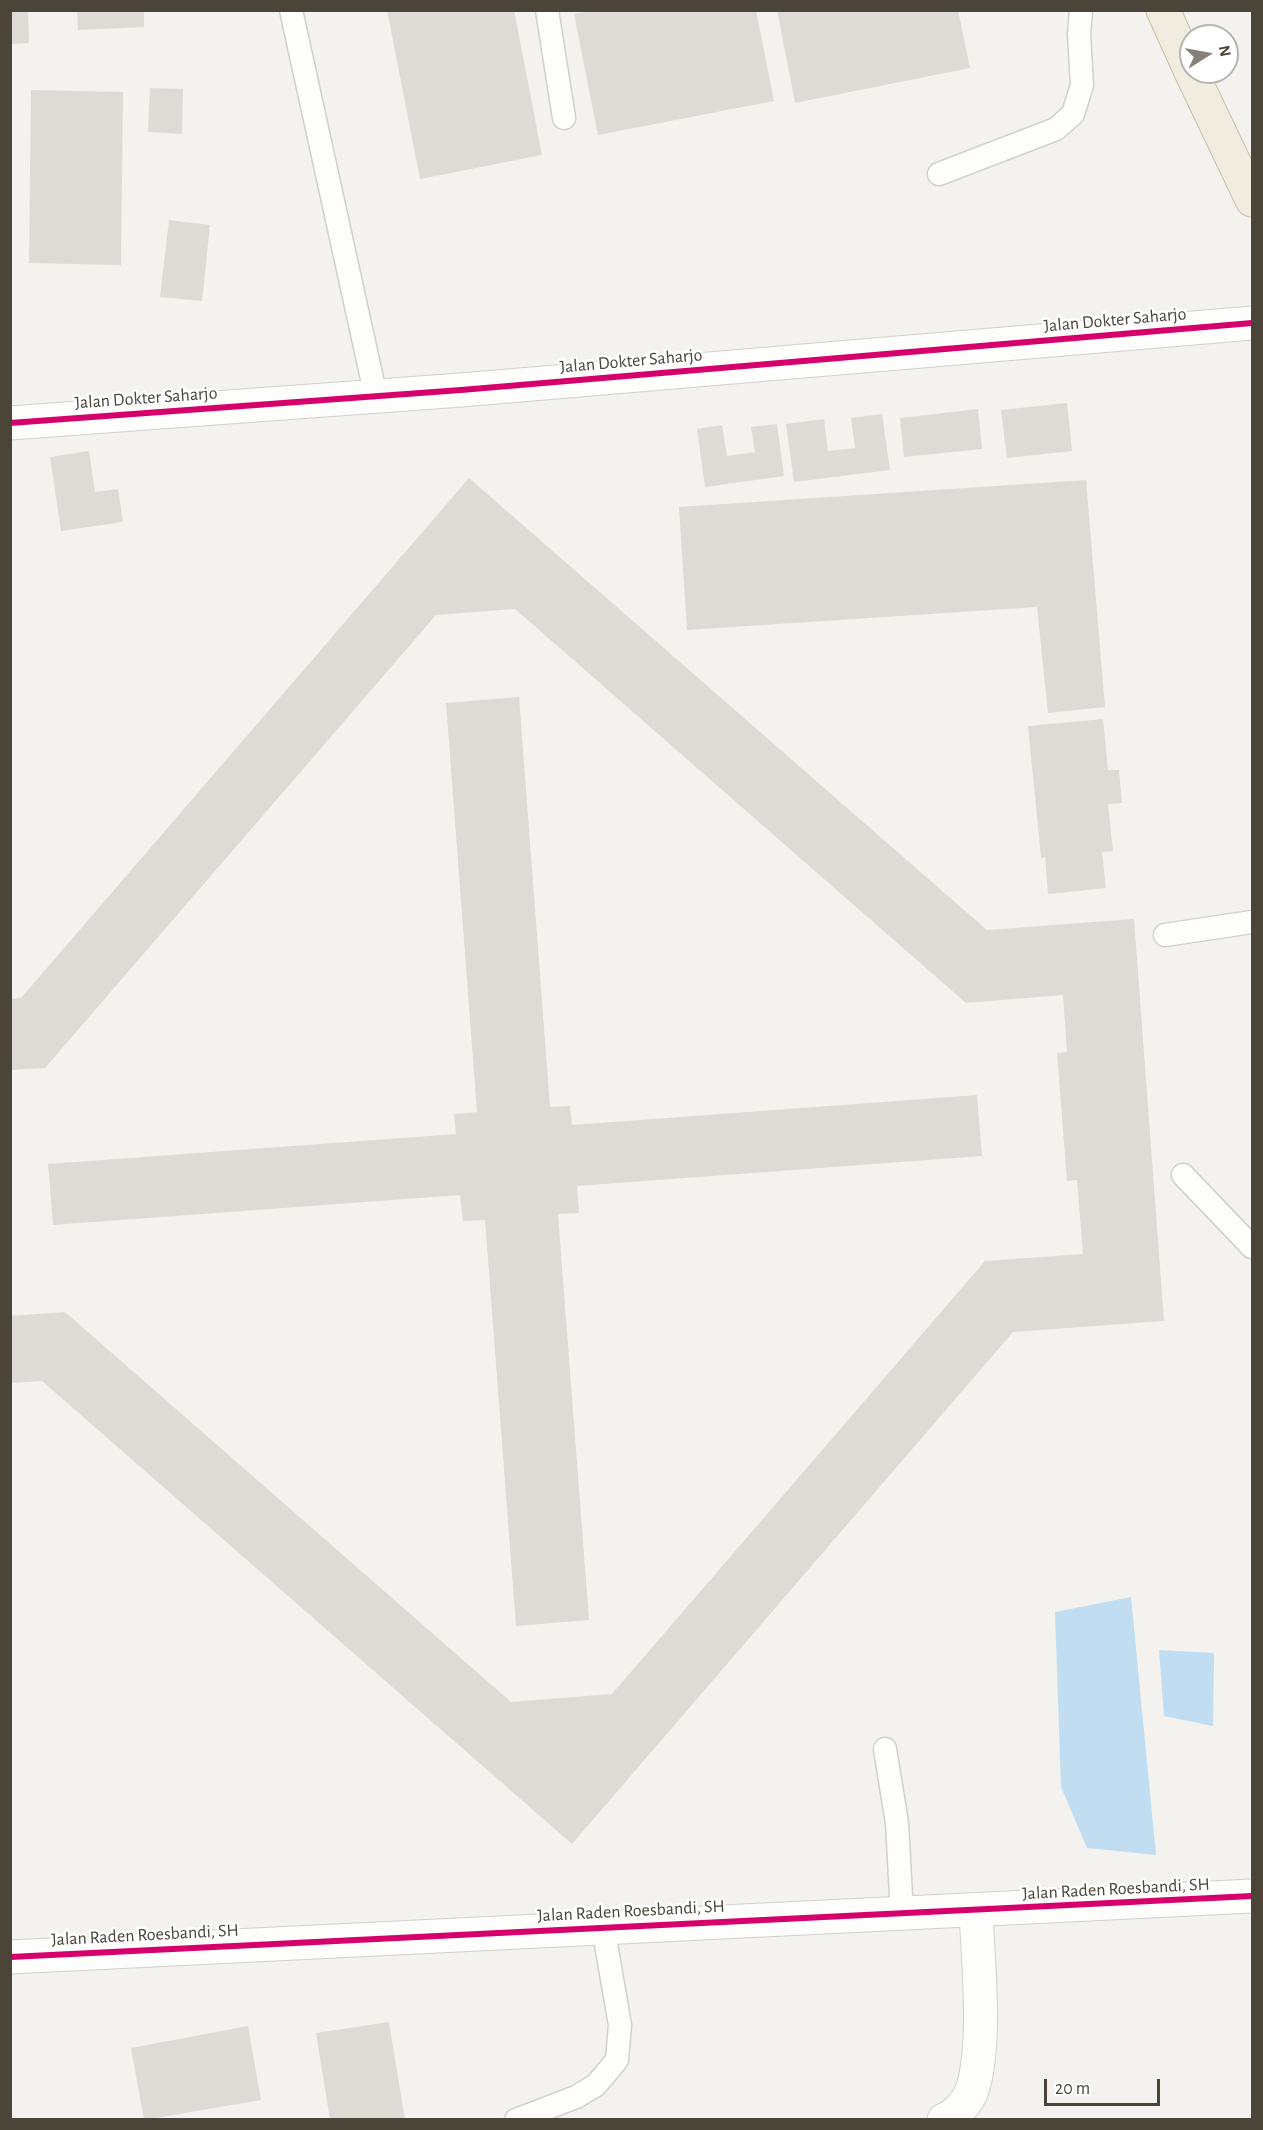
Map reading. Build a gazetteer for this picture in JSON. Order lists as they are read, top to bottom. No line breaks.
{"streets":{"street":["Jalan Dokter Saharjo","Jalan Raden Roesbandi, SH"]},"scale_bar":"20 m","north":"right"}
